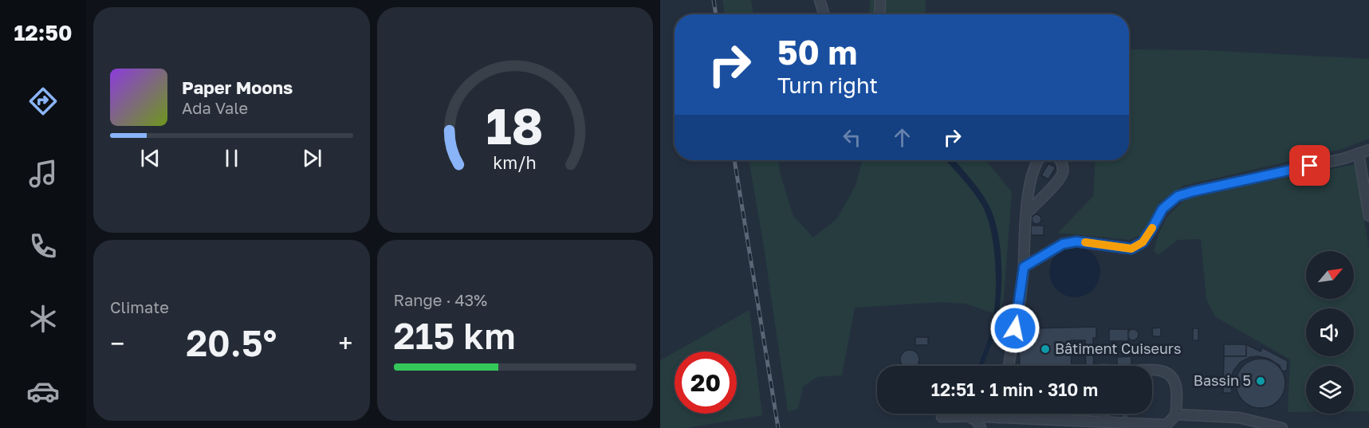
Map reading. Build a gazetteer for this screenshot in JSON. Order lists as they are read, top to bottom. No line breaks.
{"places":["Bâtiment Cuiseurs","Bassin 5"],"north":"top right","page":{"tabs":"12:50","turn":["50 m","Turn right"],"song":["Paper Moons","Ada Vale"],"tile":["Climate",["Range · 43%","215 km"]],"heat":["−","20.5°","+"],"limit":"20","trip":"12:51 · 1 min · 310 m","gauge":["18","km/h"]}}
